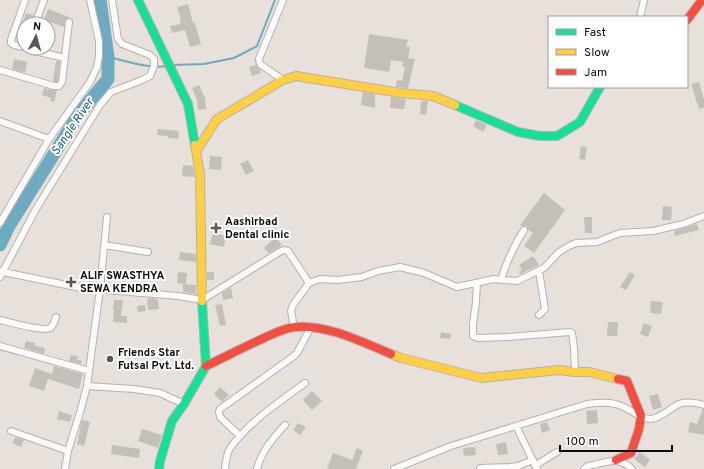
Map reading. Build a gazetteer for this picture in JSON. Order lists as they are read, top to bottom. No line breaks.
{"water":["Sangle River"],"places":{"health":["Aashirbad Dental clinic","ALIF SWASTHYA SEWA KENDRA"],"other":["Friends Star Futsal Pvt. Ltd."]},"legend":["Fast","Slow","Jam"],"scale_bar":"100 m","north":"top"}
